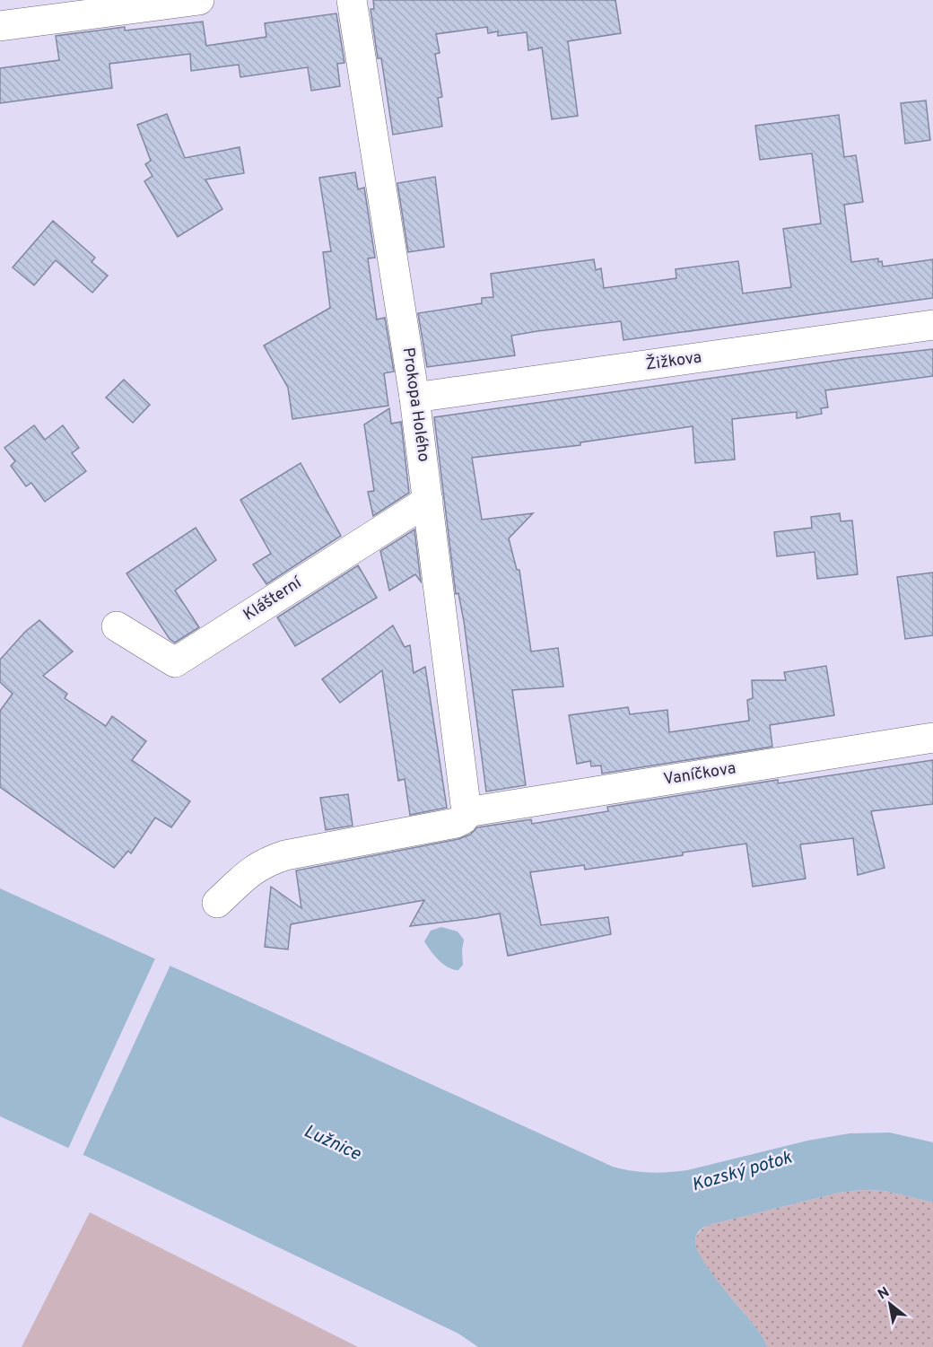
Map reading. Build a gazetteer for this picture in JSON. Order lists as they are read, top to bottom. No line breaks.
{"streets":{"street":["Žižkova","Prokopa Holého","Klášterní","Vaníčkova"]},"crossings":[["Žižkova","Prokopa Holého"],["Prokopa Holého","Klášterní"],["Prokopa Holého","Vaníčkova"]],"water":["Lužnice","Kozský potok"],"north":"top left"}
